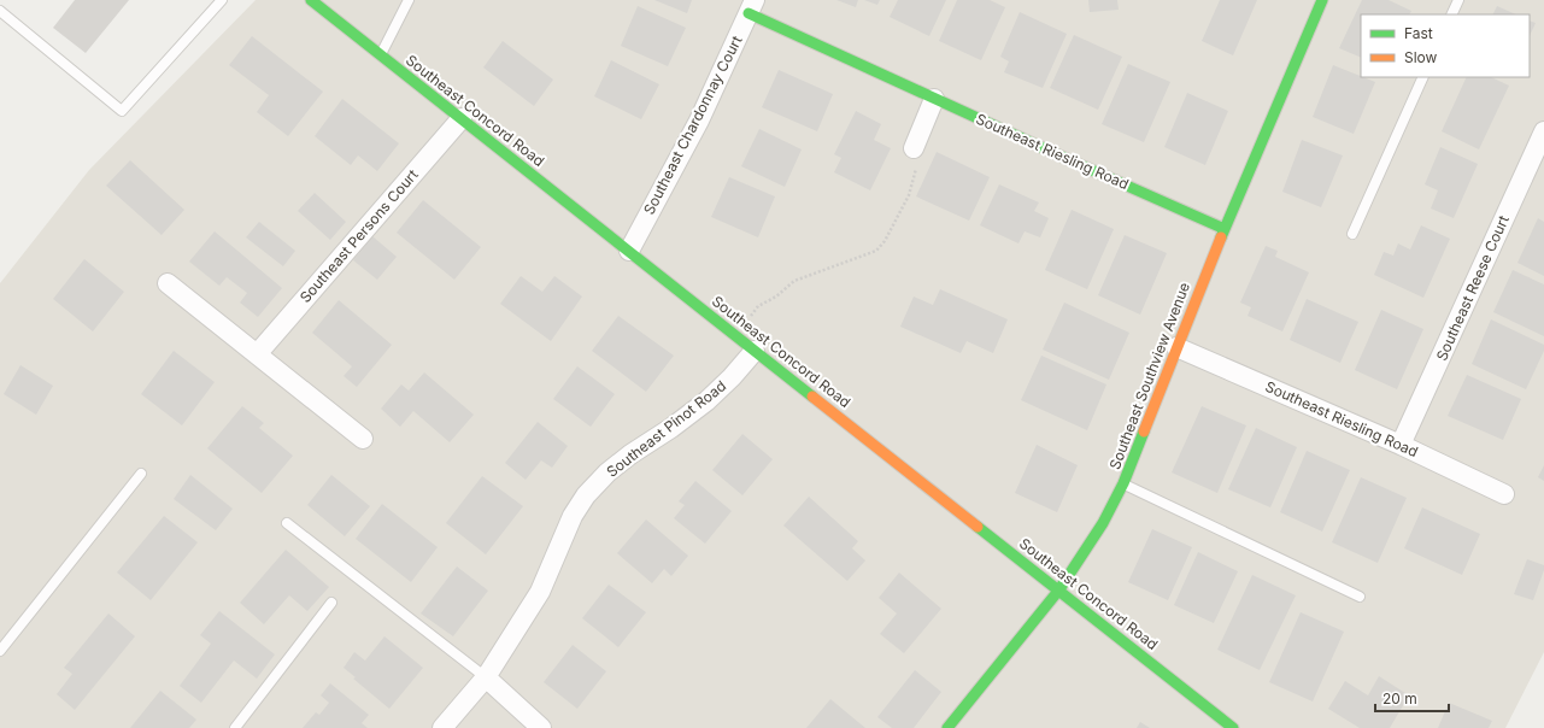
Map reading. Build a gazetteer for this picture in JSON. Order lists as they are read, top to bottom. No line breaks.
{"streets":{"street":["Southeast Concord Road","Southeast Chardonnay Court","Southeast Riesling Road","Southeast Persons Court","Southeast Reese Court","Southeast Southview Avenue","Southeast Pinot Road"]},"crossings":[["Southeast Concord Road","Southeast Chardonnay Court"],["Southeast Concord Road","Southeast Persons Court"],["Southeast Concord Road","Southeast Southview Avenue"],["Southeast Concord Road","Southeast Pinot Road"],["Southeast Chardonnay Court","Southeast Riesling Road"],["Southeast Riesling Road","Southeast Reese Court"],["Southeast Riesling Road","Southeast Southview Avenue"]],"legend":["Fast","Slow"],"scale_bar":"20 m"}
